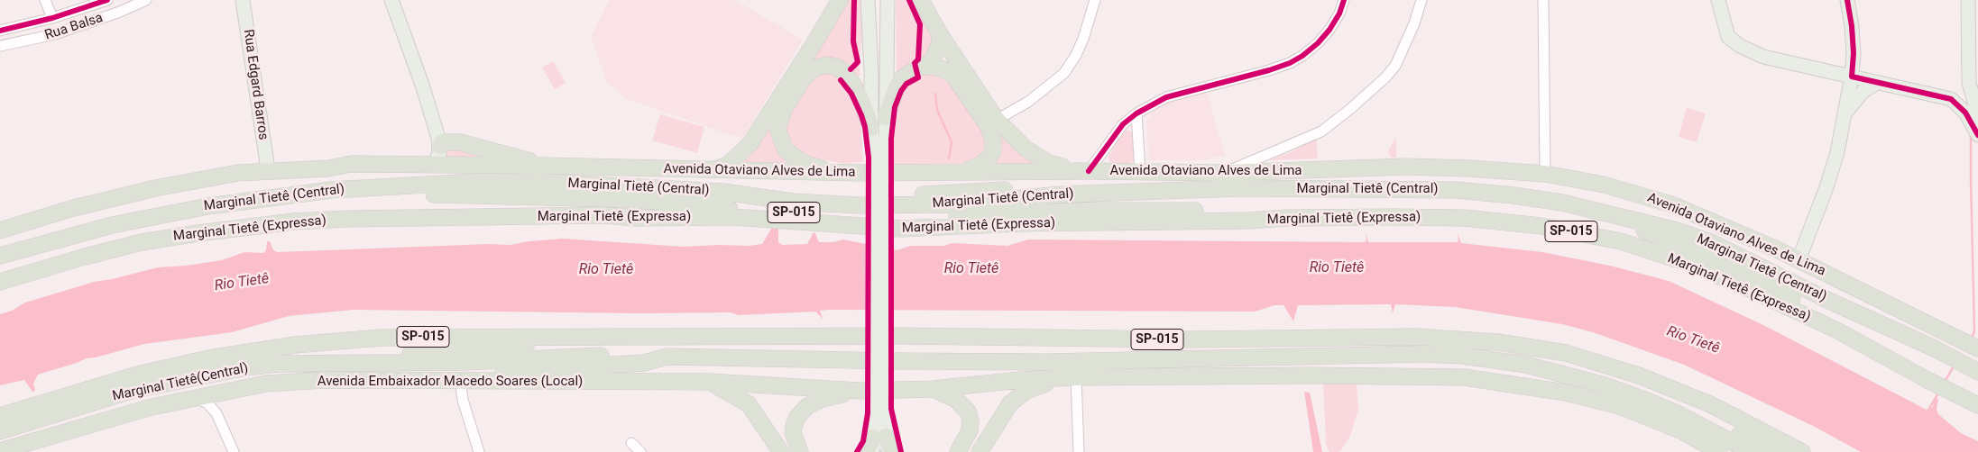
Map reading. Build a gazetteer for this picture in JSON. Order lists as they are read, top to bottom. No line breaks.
{"streets":{"highway":["Avenida Otaviano Alves de Lima","Marginal Tietê (Central)","SP-015","Marginal Tietê (Expressa)","Avenida Embaixador Macedo Soares (Local)","Marginal Tietê(Central)"],"main road":["Rua Edgard Barros"],"street":["Rua Balsa"]},"crossings":[["Rua Edgard Barros","Avenida Otaviano Alves de Lima"],["Marginal Tietê (Central)","SP-015"],["Marginal Tietê (Central)","Marginal Tietê (Expressa)"],["SP-015","Marginal Tietê (Expressa)"]],"water":["Rio Tietê"]}
